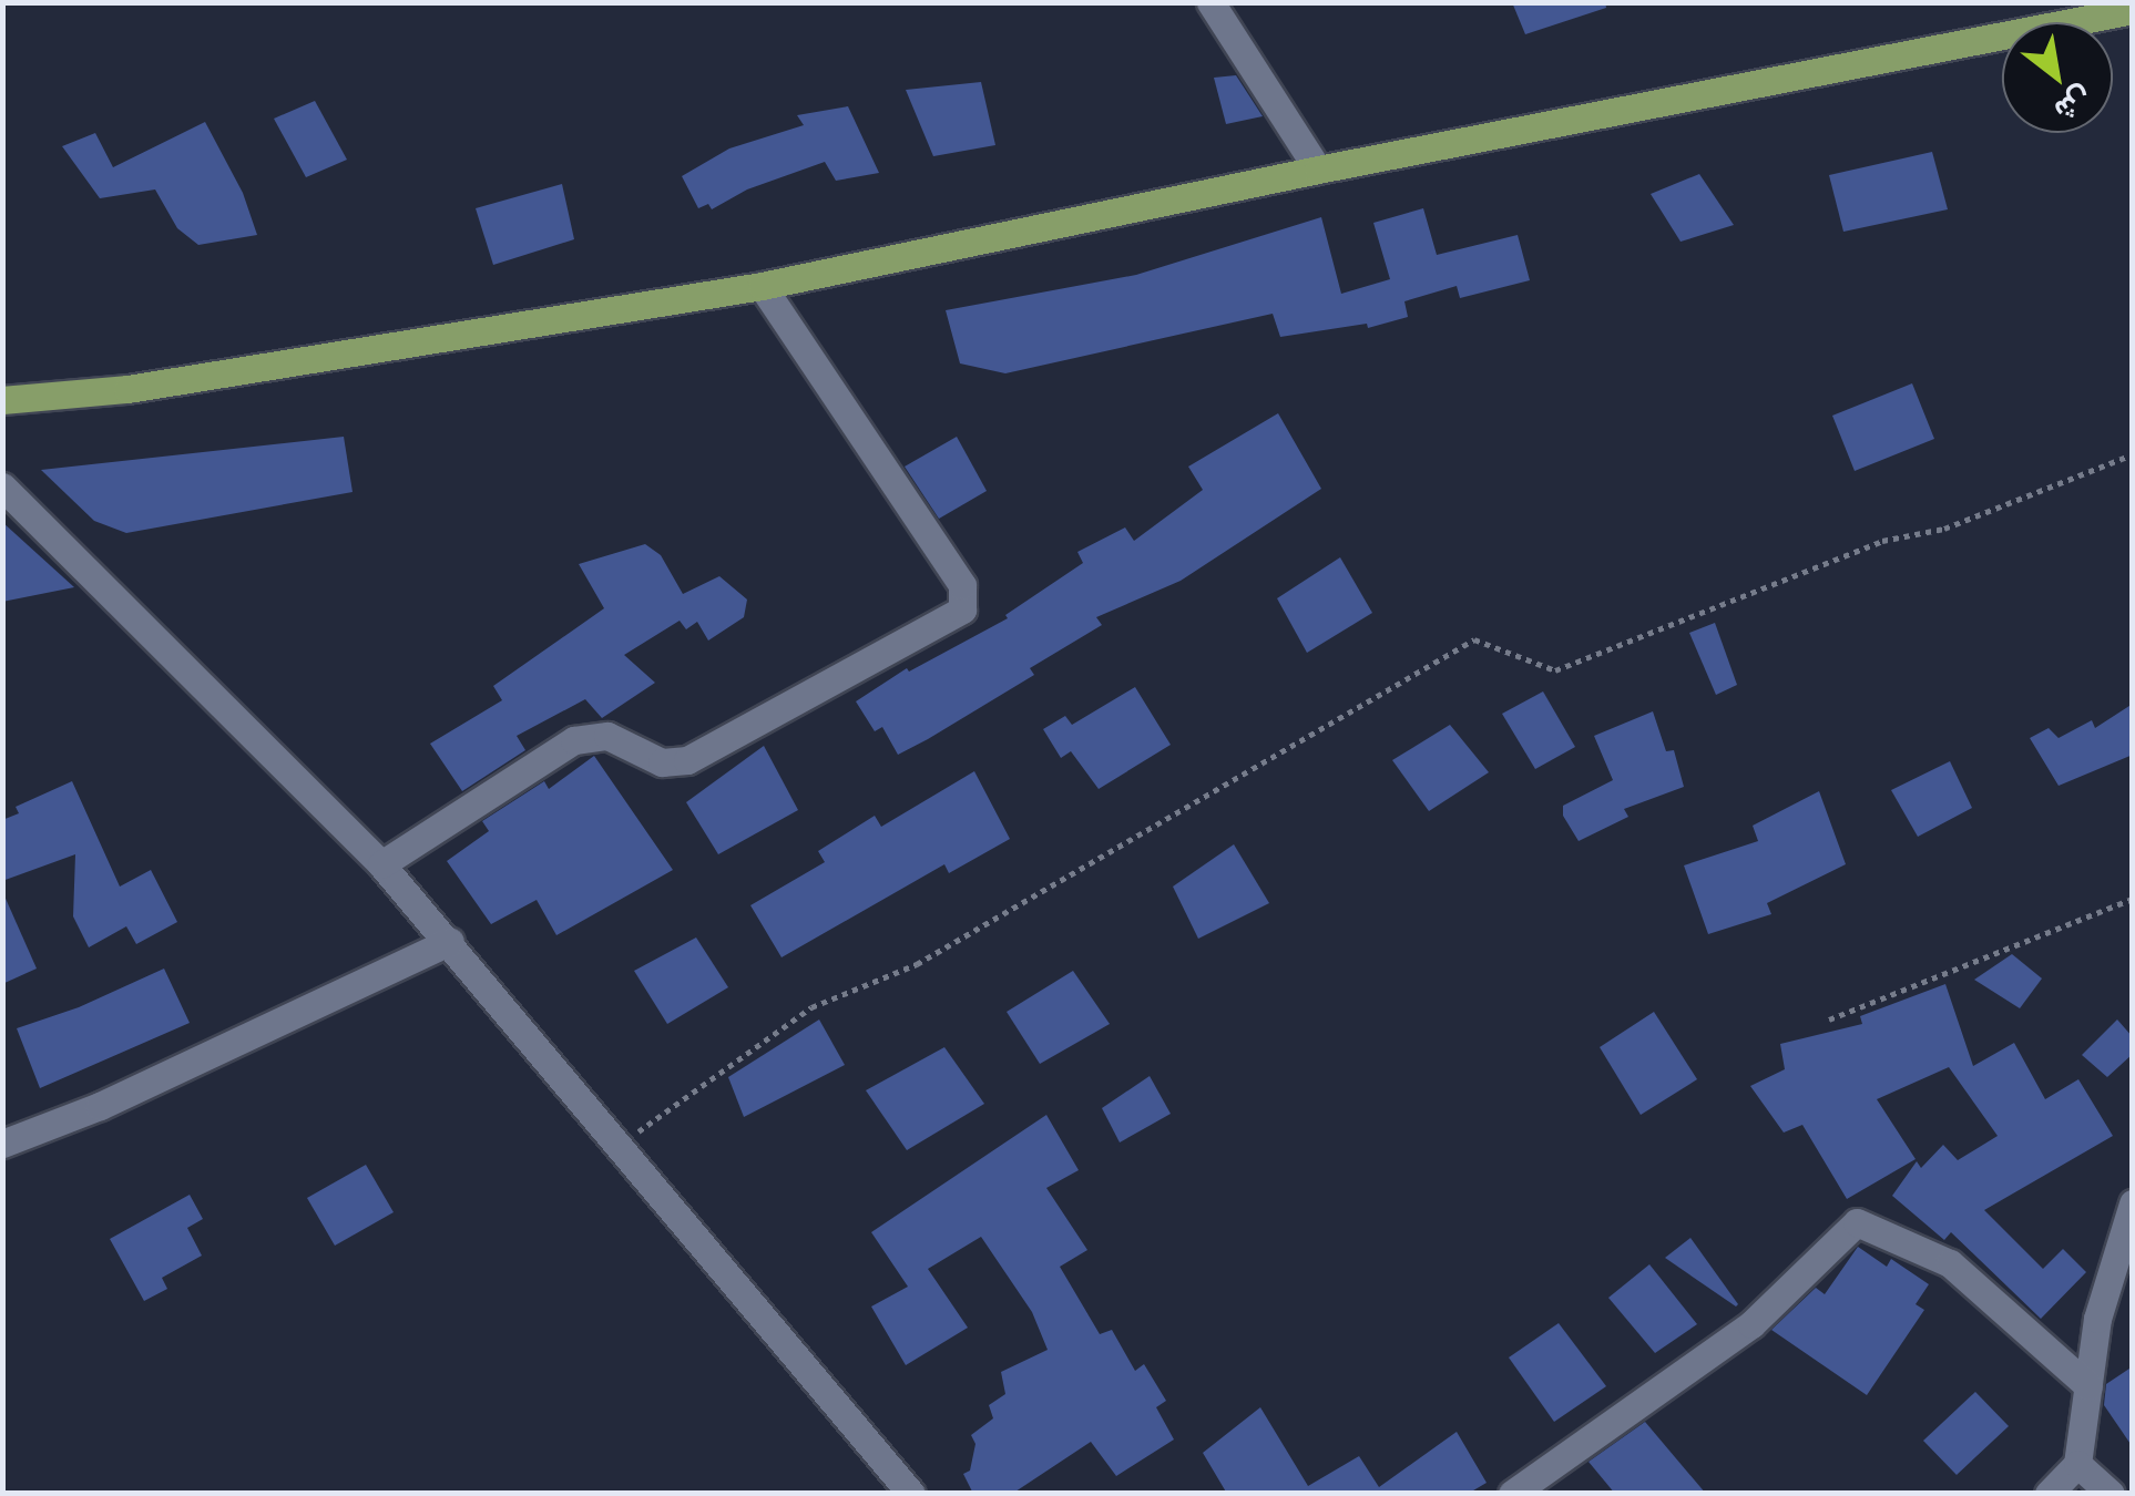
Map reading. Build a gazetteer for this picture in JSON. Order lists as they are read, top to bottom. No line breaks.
{"north":"bottom right"}
